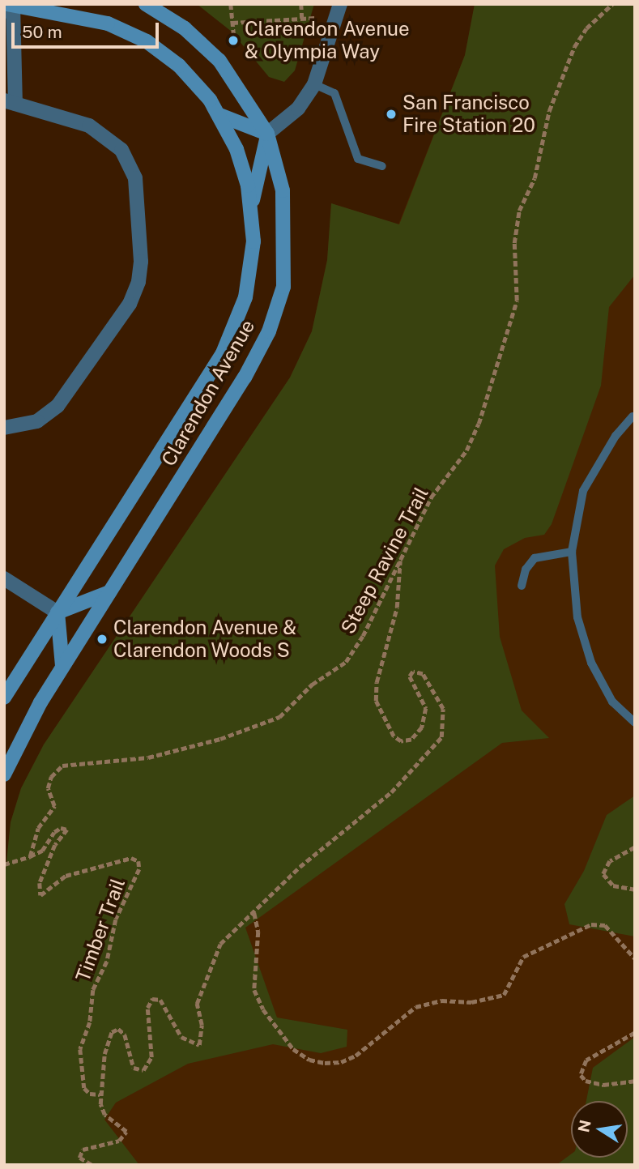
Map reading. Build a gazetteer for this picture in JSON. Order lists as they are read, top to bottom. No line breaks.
{"streets":{"main road":["Clarendon Avenue"],"path":["Steep Ravine Trail","Timber Trail"]},"crossings":[["Steep Ravine Trail","Timber Trail"]],"places":["Clarendon Avenue & Olympia Way","San Francisco Fire Station 20","Clarendon Avenue & Clarendon Woods S"],"scale_bar":"50 m","north":"left"}
